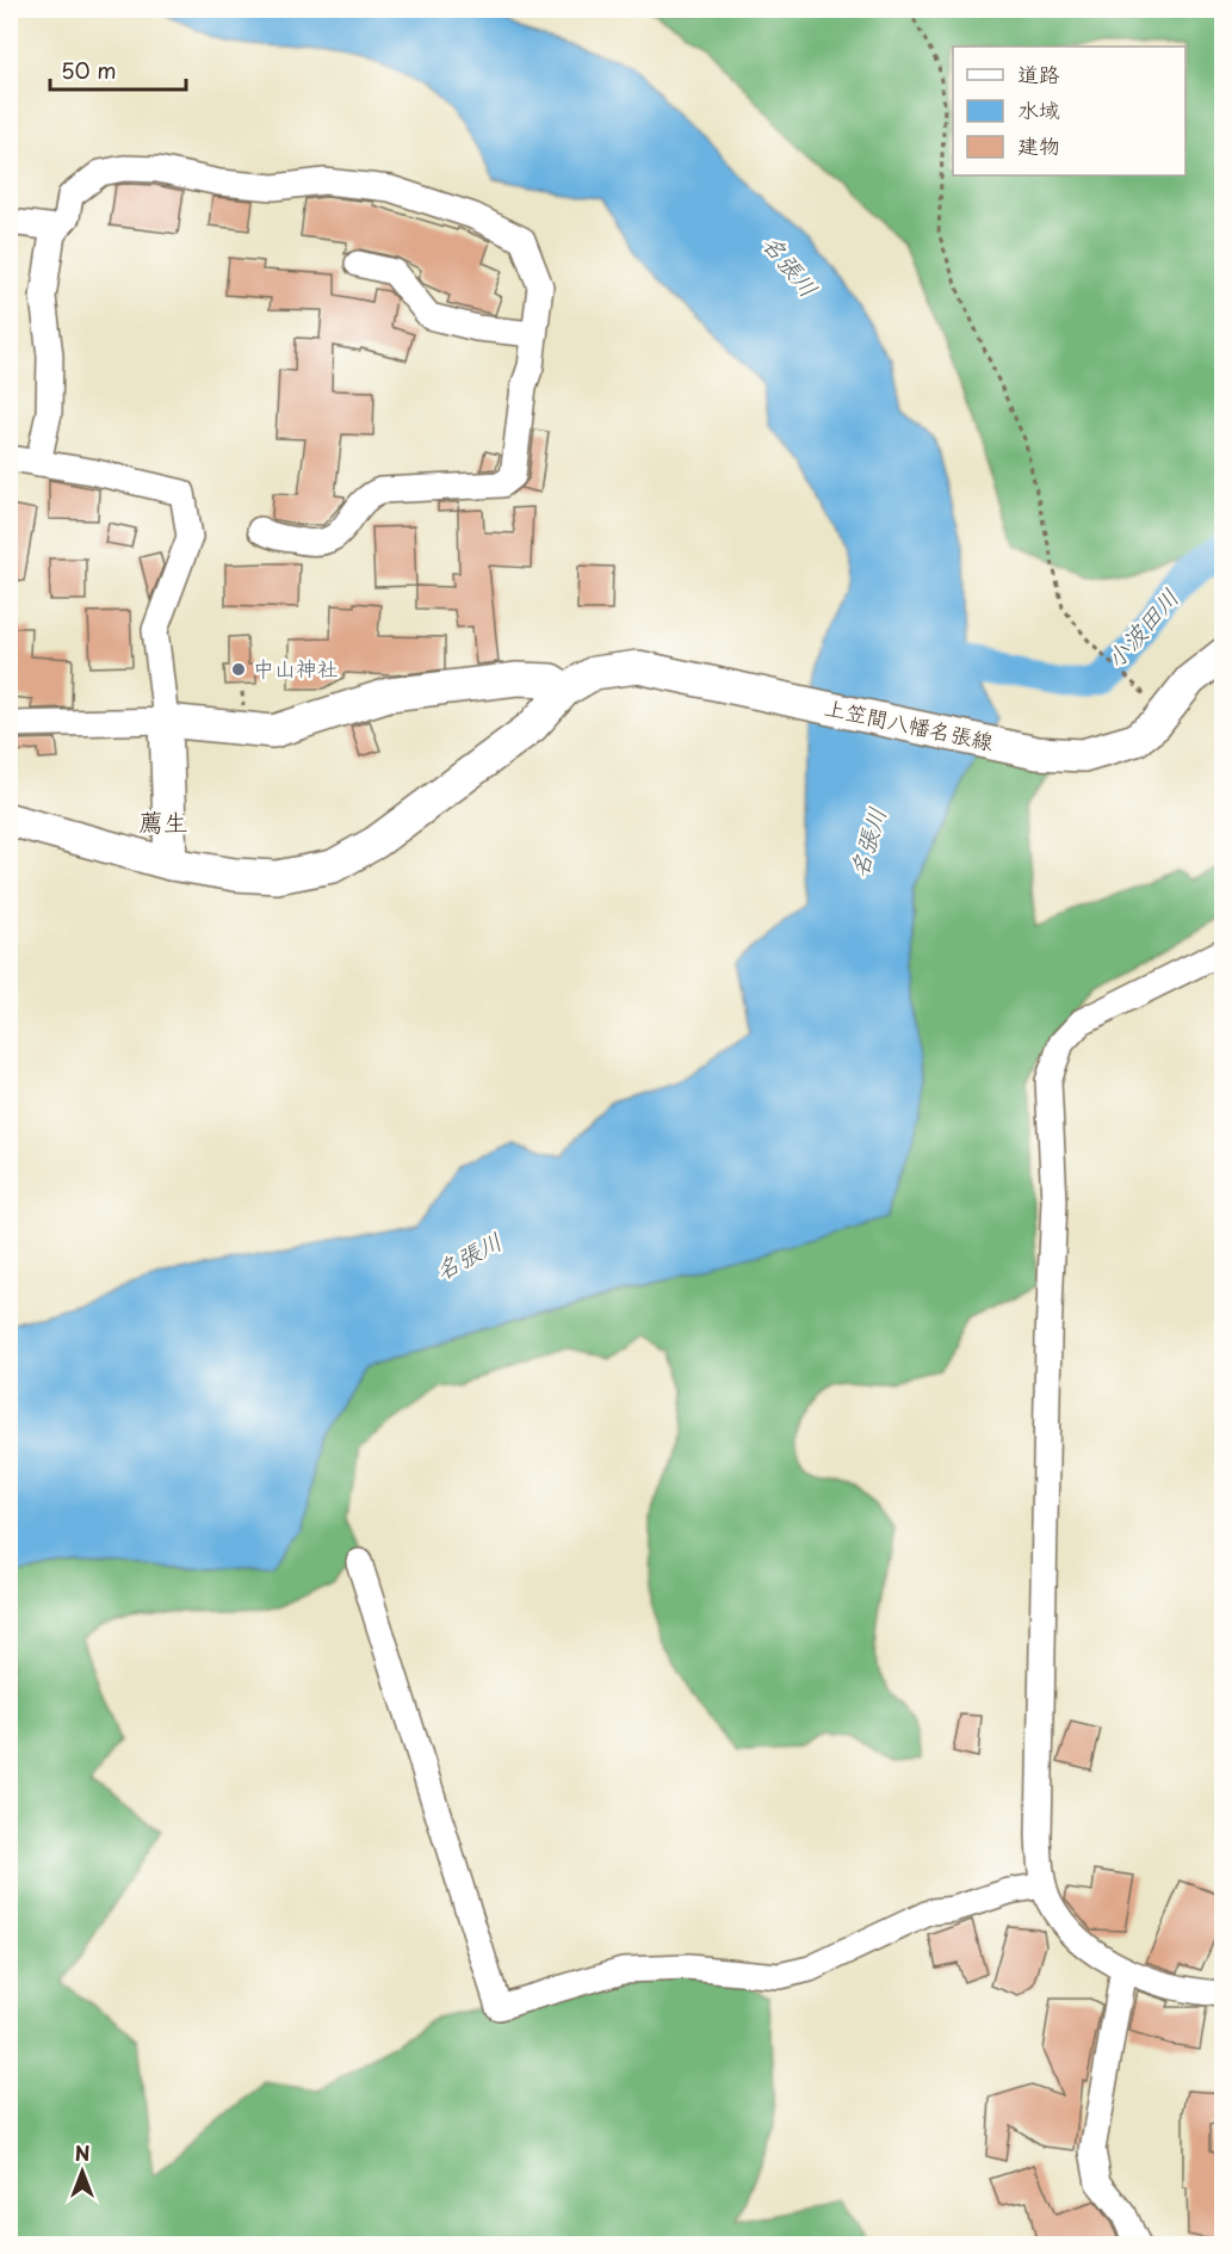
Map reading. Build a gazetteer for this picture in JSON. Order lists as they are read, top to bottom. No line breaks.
{"streets":{"main road":["上笠間八幡名張線"]},"districts":["薦生"],"water":["名張川","小波田川"],"places":["中山神社"],"legend":["道路","水域","建物"],"scale_bar":"50 m","north":"top"}
